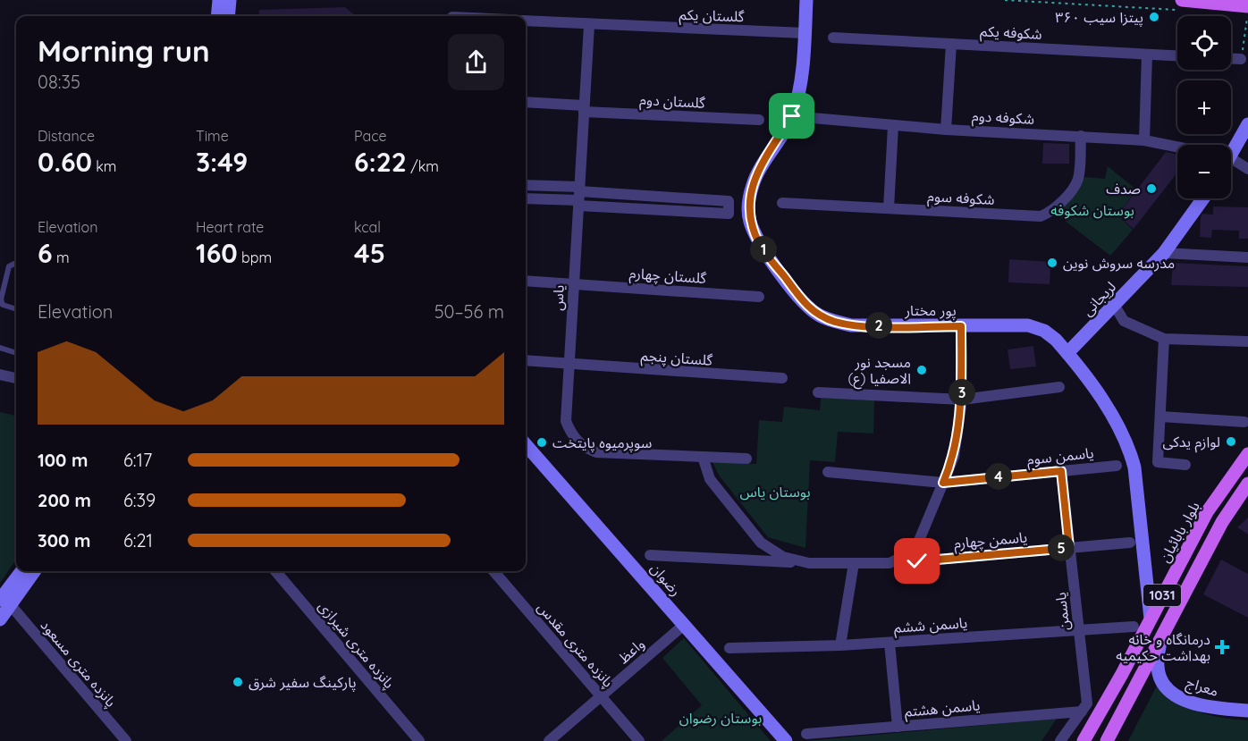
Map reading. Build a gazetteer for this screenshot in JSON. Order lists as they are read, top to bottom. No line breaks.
{"streets":{"main road":["لریجانی","پور مختار","بلوار بابائیان","رضوان","1031","معراج"],"street":["گلستان یکم","شکوفه یکم","گلستان دوم","شکوفه دوم","شکوفه سوم","گلستان چهارم","یاس","گلستان پنجم","یاسمن سوم","یاسمن چهارم","یاسمن","یاسمن ششم","پانزده متری شیرازی","پانزده متری مقدس","واعظ","پانزده متری مسعود","یاسمن هشتم"]},"crossings":[["گلستان یکم","یاس"],["گلستان یکم","پور مختار"],["گلستان دوم","یاس"],["شکوفه دوم","شکوفه سوم"],["شکوفه دوم","پور مختار"],["گلستان چهارم","یاس"],["یاس","گلستان پنجم"],["لریجانی","پور مختار"],["پور مختار","بلوار بابائیان"],["یاسمن سوم","یاسمن"],["یاسمن چهارم","یاسمن"],["رضوان","واعظ"],["1031","معراج"],["یاسمن","یاسمن ششم"],["یاسمن","یاسمن هشتم"],["پانزده متری مقدس","واعظ"]],"parks":["بوستان شکوفه","بوستان یاس","بوستان رضوان"],"places":{"other":["پیتزا سیب ٣۶٠","صدف","مدرسه سروش نوین","مسجد نور الاصفیا (ع)","لوازم یدکی","سوپرمیوه پایتخت","پارکینگ سفیر شرق"],"health":["درمانگاه و خانه بهداشت حکیمیه"]},"page":{"map_buttons":["+","−"],"heading":["Morning run","08:35"],"stats":[["Distance","0.60 km"],["Time","3:49"],["Pace","6:22 /km"],["Elevation","6 m"],["Heart rate","160 bpm"],["kcal","45"]],"pins":["1","2","3","4","5"],"chart":["Elevation","50–56 m"],"list":[{"name":"100 m","note":"6:17"},{"name":"200 m","note":"6:39"},{"name":"300 m","note":"6:21"}]}}
